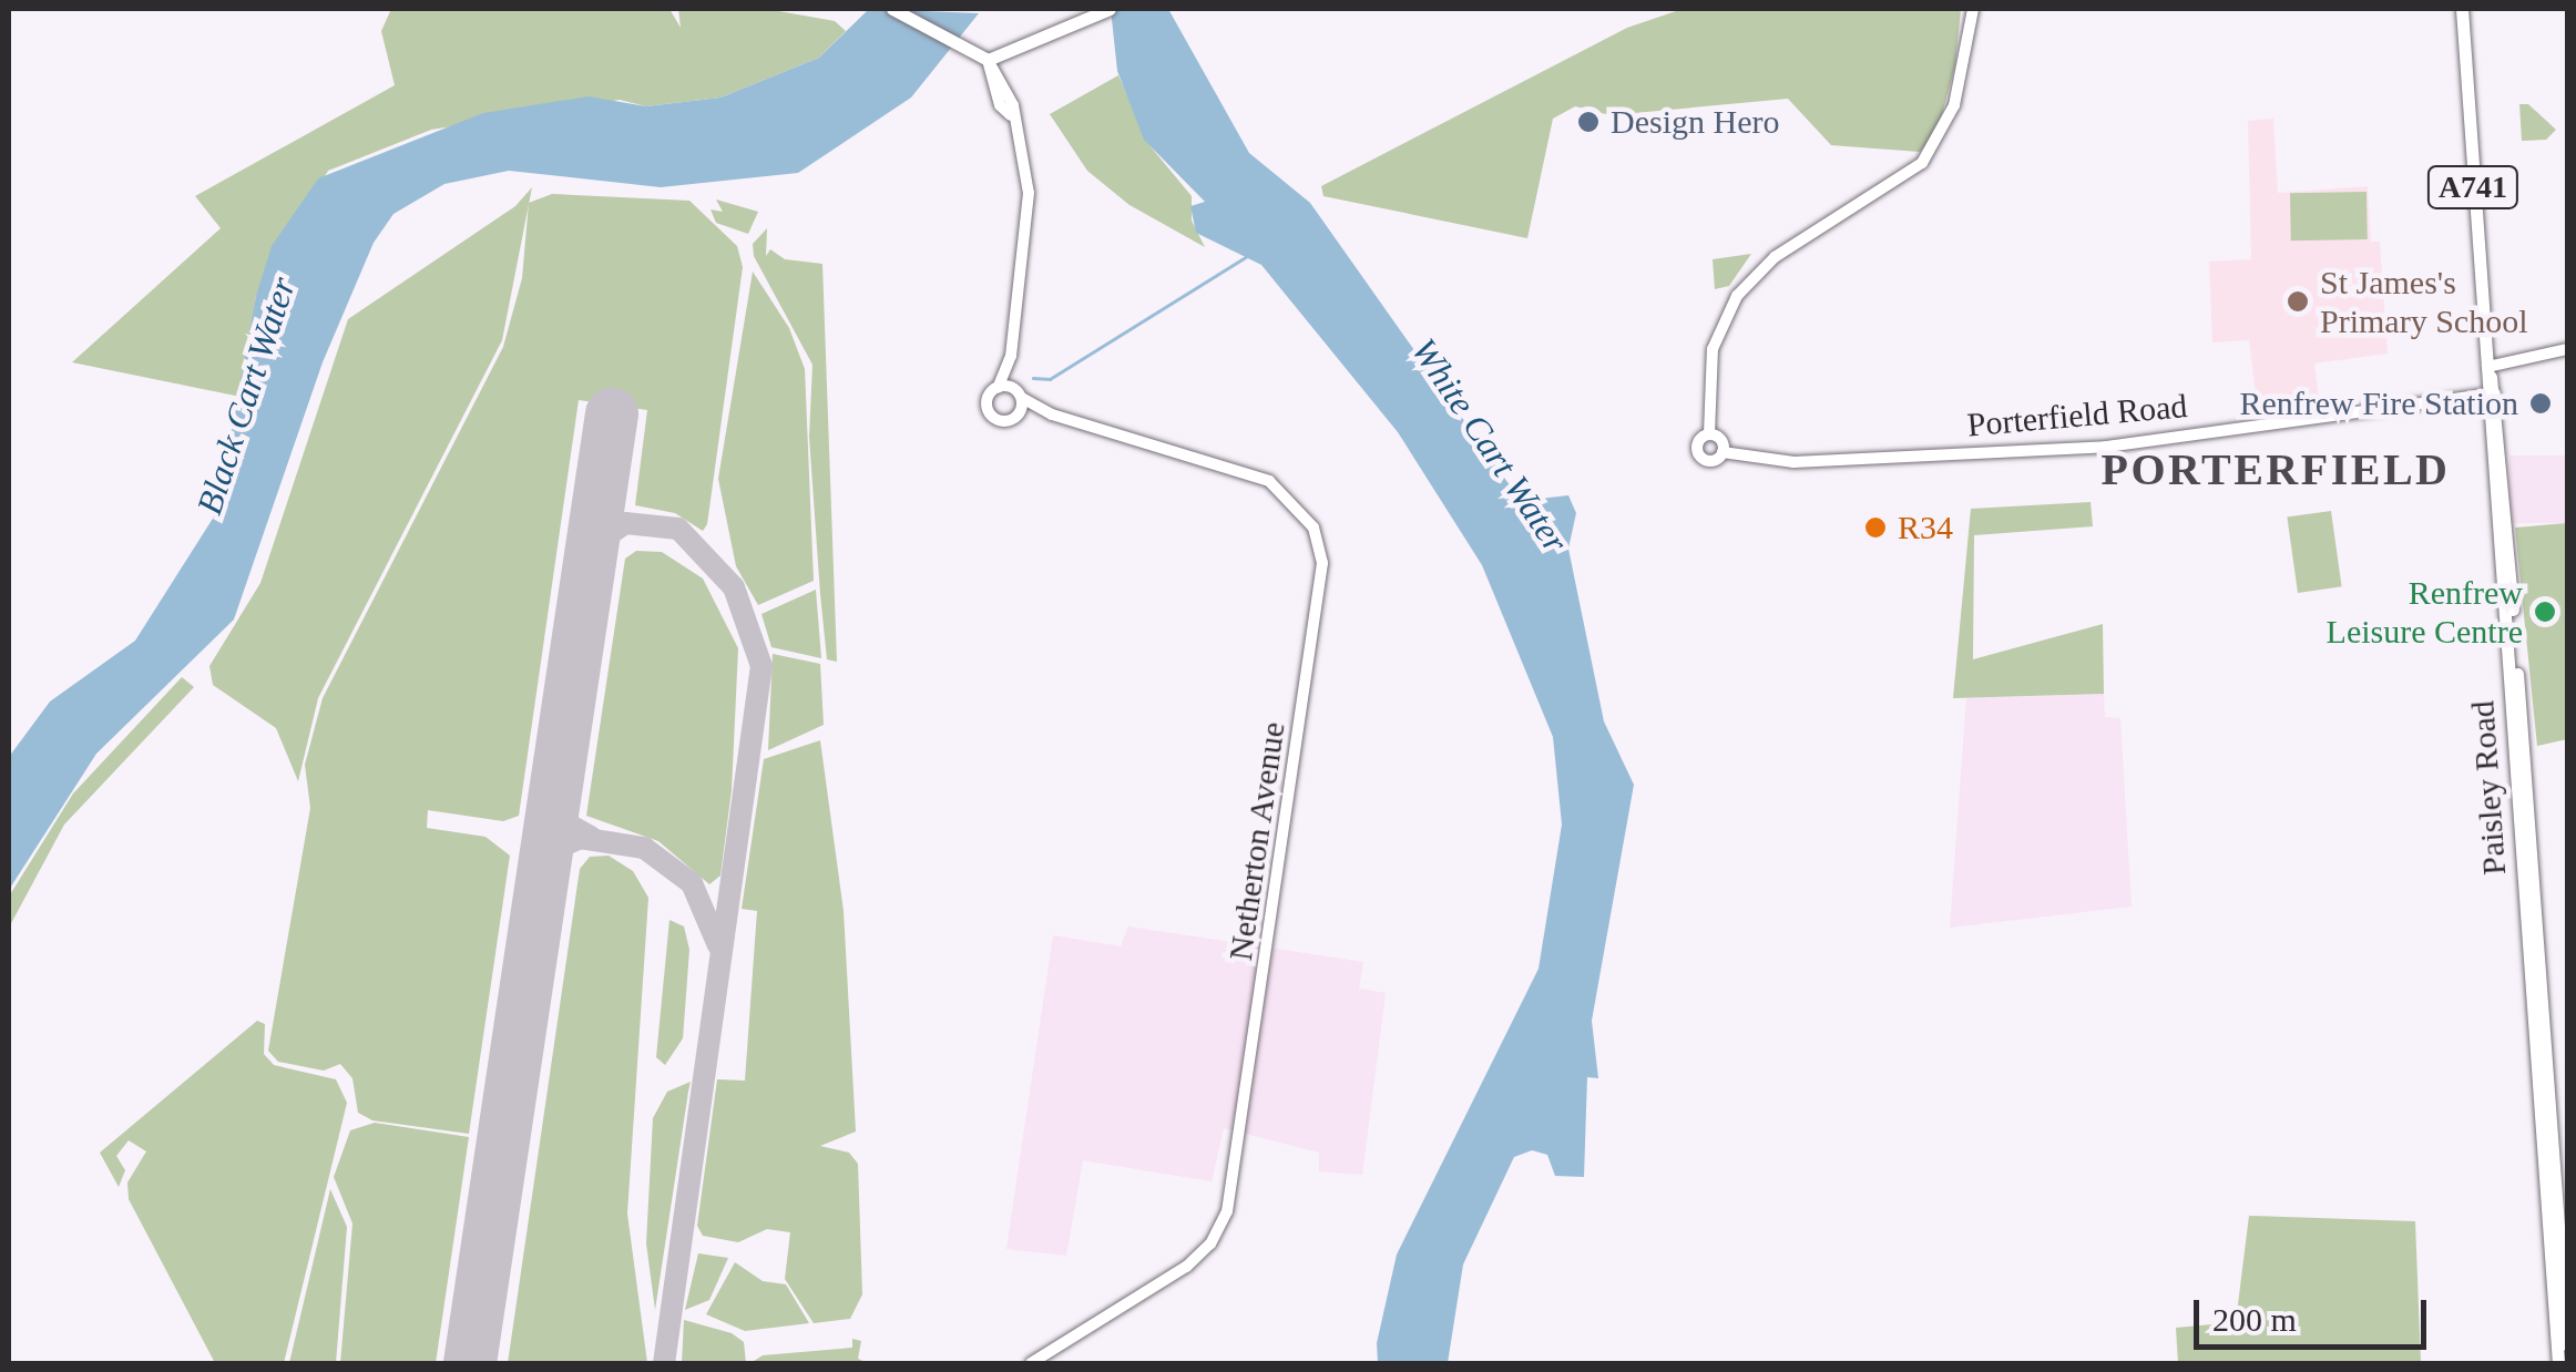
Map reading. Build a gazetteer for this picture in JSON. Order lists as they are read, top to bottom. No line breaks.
{"streets":{"main road":["A741","Paisley Road"],"street":["Porterfield Road","Netherton Avenue"]},"crossings":[["A741","Paisley Road"],["Porterfield Road","Paisley Road"]],"districts":["PORTERFIELD"],"water":["Black Cart Water","White Cart Water"],"places":["Design Hero","St James's Primary School","Renfrew Fire Station","R34","Renfrew Leisure Centre"],"scale_bar":"200 m"}
